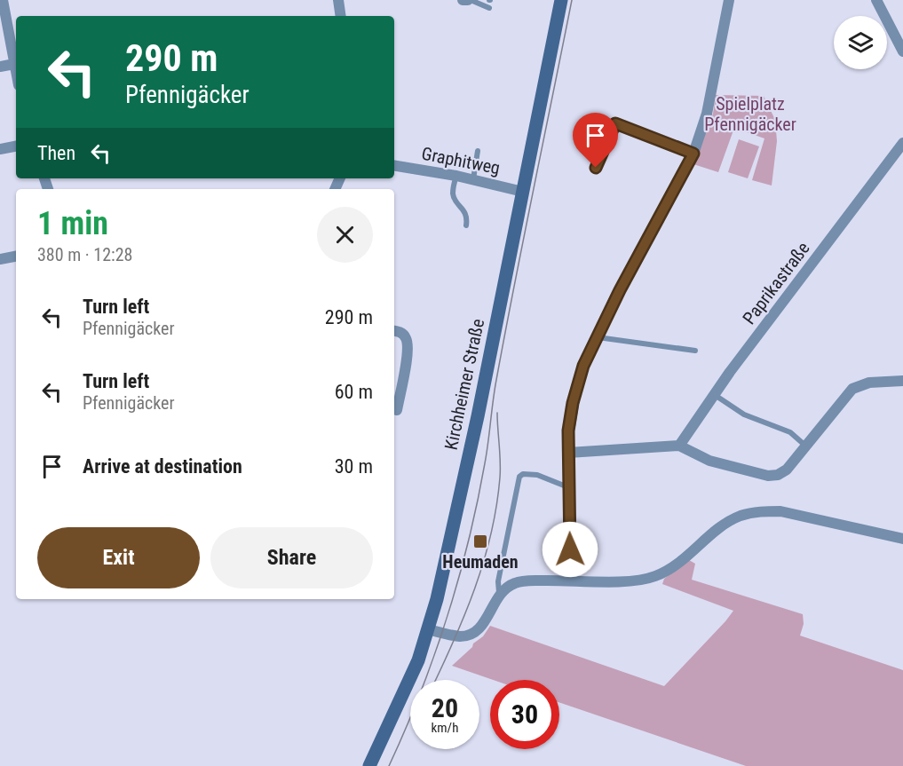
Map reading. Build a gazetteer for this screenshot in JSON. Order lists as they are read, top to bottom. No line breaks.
{"streets":{"main road":["Kirchheimer Straße"],"street":["Graphitweg","Paprikastraße"]},"crossings":[["Graphitweg","Kirchheimer Straße"]],"parks":["Spielplatz Pfennigäcker"],"places":{"transit":["Heumaden"]},"page":{"turn":["290 m","Pfennigäcker"],"then":"Then","heading":["1 min","380 m · 12:28"],"list":[{"name":"Turn left","note":"Pfennigäcker","value":"290 m"},{"name":"Turn left","note":"Pfennigäcker","value":"60 m"},{"name":"Arrive at destination","value":"30 m"}],"buttons":["Exit","Share"],"speed":"20 km/h","limit":"30"}}
